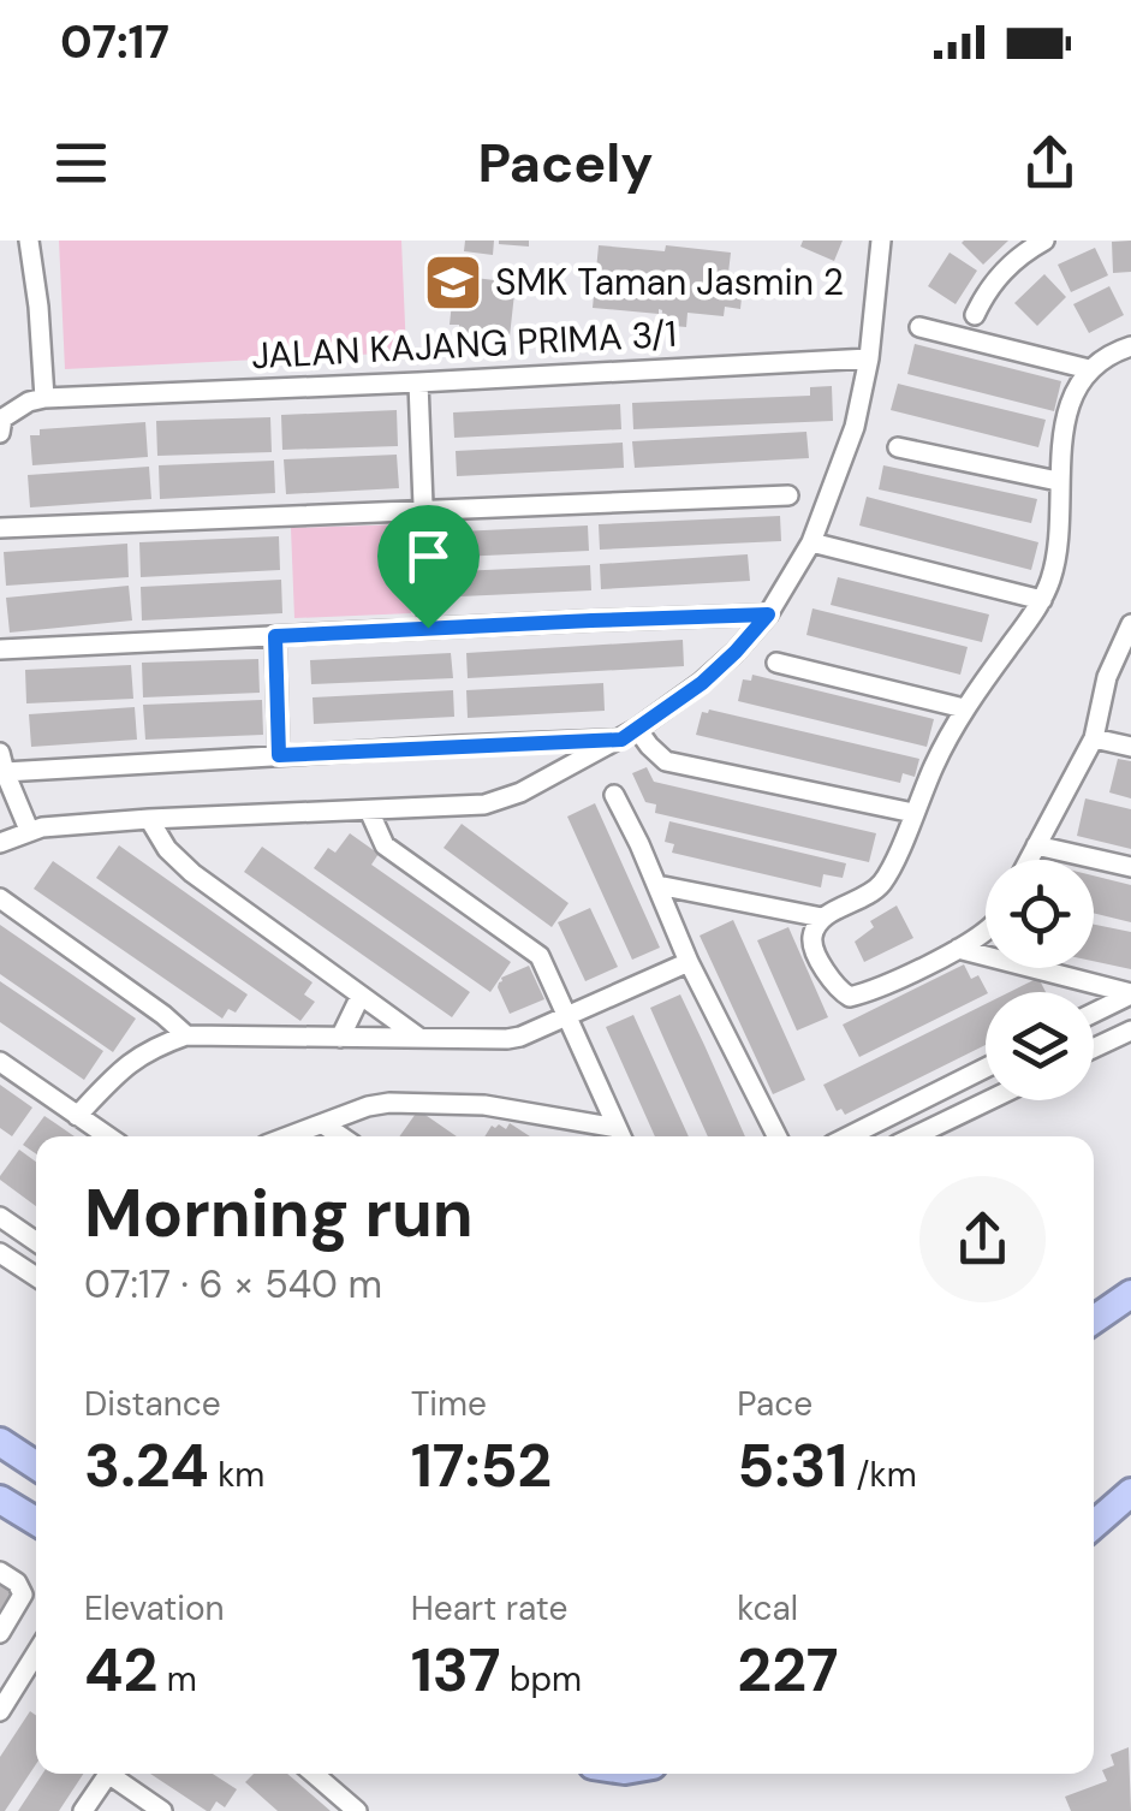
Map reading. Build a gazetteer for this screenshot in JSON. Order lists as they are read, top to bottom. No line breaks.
{"streets":{"street":["JALAN KAJANG PRIMA 3/1"]},"places":{"school or university":["SMK Taman Jasmin 2"]},"page":{"status":"07:17","header":"Pacely","heading":["Morning run","07:17 · 6 × 540 m"],"stats":[["Distance","3.24 km"],["Time","17:52"],["Pace","5:31 /km"],["Elevation","42 m"],["Heart rate","137 bpm"],["kcal","227"]]}}
